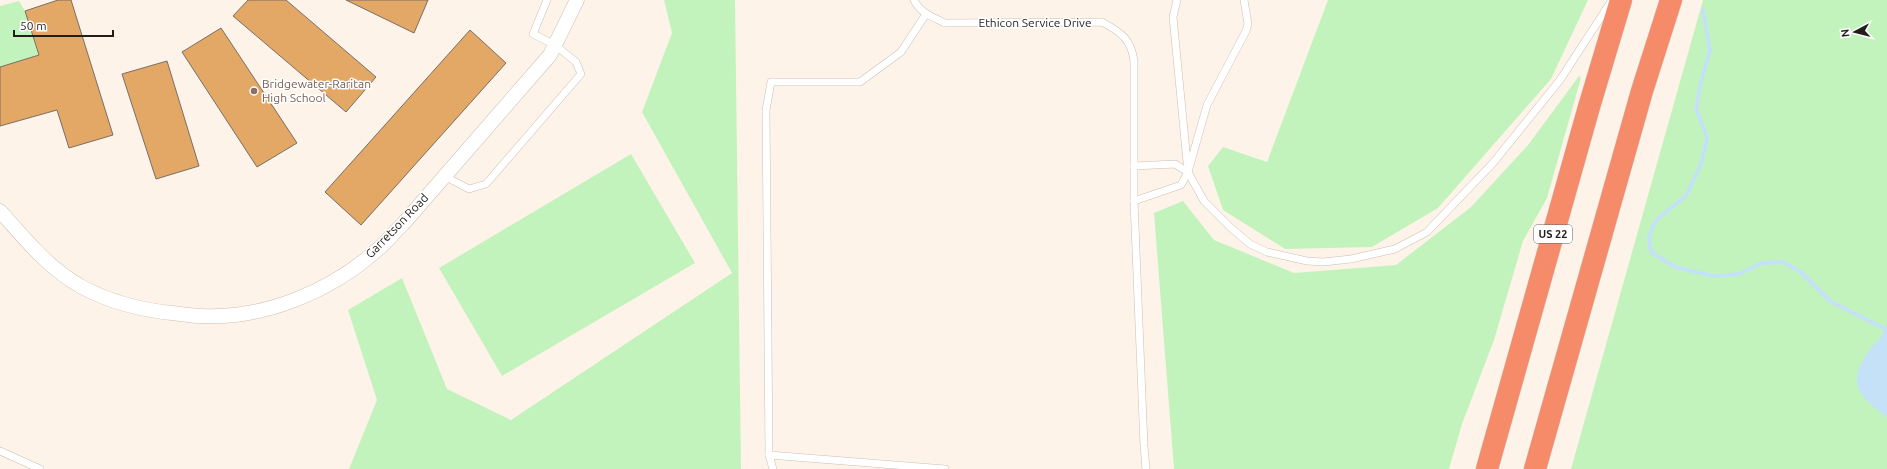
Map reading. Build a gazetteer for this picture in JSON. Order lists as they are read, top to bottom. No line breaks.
{"streets":{"highway":["US 22"],"street":["Garretson Road"],"lane":["Ethicon Service Drive"]},"places":["Bridgewater-Raritan High School"],"scale_bar":"50 m","north":"left"}
